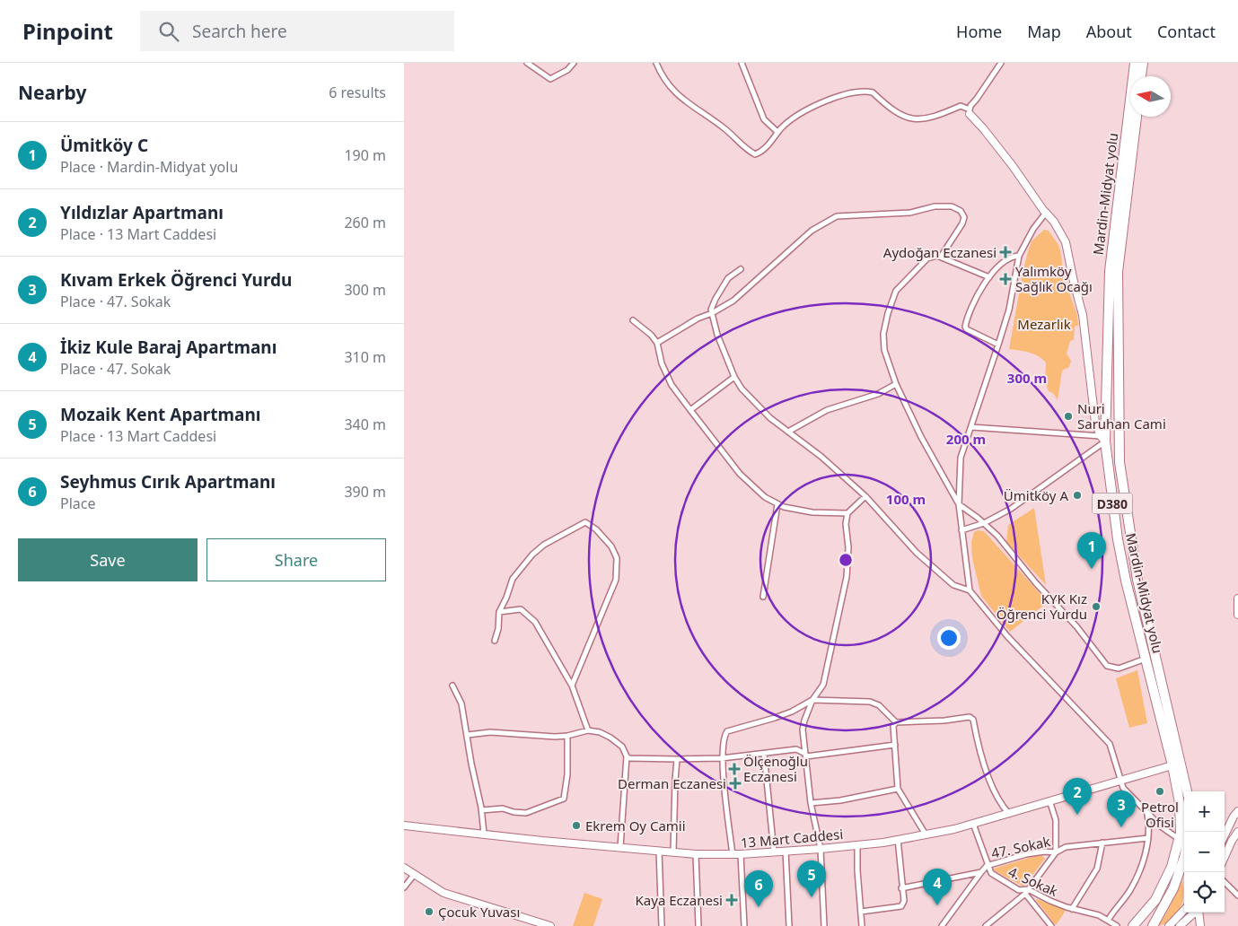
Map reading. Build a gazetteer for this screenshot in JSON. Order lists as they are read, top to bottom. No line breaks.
{"streets":{"highway":["Mardin-Midyat yolu","D380"],"street":["13 Mart Caddesi","47. Sokak","4. Sokak"]},"crossings":[["Mardin-Midyat yolu","13 Mart Caddesi"],["13 Mart Caddesi","4. Sokak"],["47. Sokak","4. Sokak"]],"parks":["Mezarlık"],"places":{"health":["Aydoğan Eczanesi","Yalımköy Sağlık Ocağı","Ölçenoğlu Eczanesi","Derman Eczanesi","Kaya Eczanesi"],"other":["Nuri Saruhan Cami","Ümitköy A","KYK Kız Öğrenci Yurdu","Petrol Ofisi","Ekrem Oy Camii","Çocuk Yuvası"]},"north":"left","page":{"header":"Pinpoint","search":"Search here","nav":["Home","Map","About","Contact"],"heading":["Nearby","6 results"],"list":[{"mark":"1","name":"Ümitköy C","note":"Place · Mardin-Midyat yolu","value":"190 m"},{"mark":"2","name":"Yıldızlar Apartmanı","note":"Place · 13 Mart Caddesi","value":"260 m"},{"mark":"3","name":"Kıvam Erkek Öğrenci Yurdu","note":"Place · 47. Sokak","value":"300 m"},{"mark":"4","name":"İkiz Kule Baraj Apartmanı","note":"Place · 47. Sokak","value":"310 m"},{"mark":"5","name":"Mozaik Kent Apartmanı","note":"Place · 13 Mart Caddesi","value":"340 m"},{"mark":"6","name":"Seyhmus Cırık Apartmanı","note":"Place","value":"390 m"}],"buttons":["Save","Share"],"pins":["1","2","3","5","4","6"],"map_buttons":["+","−"]},"rings":["300 m","200 m","100 m"]}
